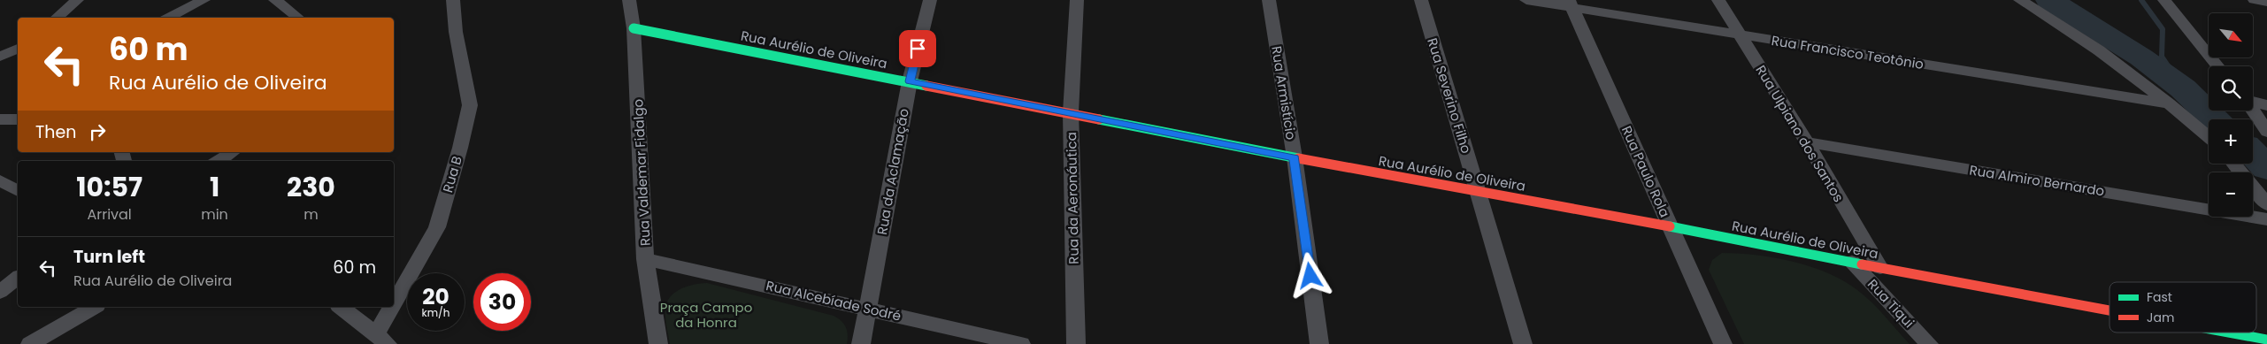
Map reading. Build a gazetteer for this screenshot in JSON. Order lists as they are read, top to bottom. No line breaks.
{"streets":{"street":["Rua Aurélio de Oliveira","Rua Francisco Teotônio","Rua Armistício","Rua Severino Filho","Rua Ulpiano dos Santos","Rua da Aclamação","Rua Paulo Rola","Rua Valdemar Fidalgo","Rua B","Rua Almiro Bernardo","Rua da Aeronáutica","Rua Alcebíade Sodré","Rua Tiqui"]},"crossings":[["Rua Aurélio de Oliveira","Rua Armistício"],["Rua Aurélio de Oliveira","Rua Severino Filho"],["Rua Aurélio de Oliveira","Rua Ulpiano dos Santos"],["Rua Aurélio de Oliveira","Rua da Aclamação"],["Rua Aurélio de Oliveira","Rua Paulo Rola"],["Rua Aurélio de Oliveira","Rua Valdemar Fidalgo"],["Rua Aurélio de Oliveira","Rua da Aeronáutica"],["Rua Aurélio de Oliveira","Rua Tiqui"],["Rua Francisco Teotônio","Rua Ulpiano dos Santos"],["Rua Francisco Teotônio","Rua Paulo Rola"],["Rua Ulpiano dos Santos","Rua Almiro Bernardo"],["Rua da Aclamação","Rua Alcebíade Sodré"],["Rua Valdemar Fidalgo","Rua Alcebíade Sodré"]],"parks":["Praça Campo da Honra"],"legend":["Fast","Jam"],"north":"bottom right","page":{"map_buttons":["+","−"],"turn":["60 m","Rua Aurélio de Oliveira"],"then":"Then","eta":["10:57","Arrival","1","min","230","m"],"list":[{"name":"Turn left","note":"Rua Aurélio de Oliveira","value":"60 m"}],"speed":"20 km/h","limit":"30"}}
